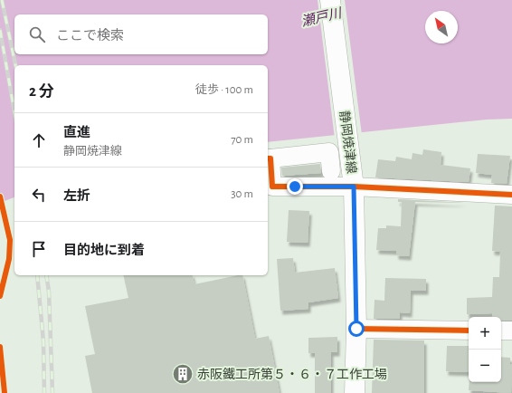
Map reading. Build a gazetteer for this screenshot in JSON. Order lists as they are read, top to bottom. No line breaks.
{"streets":{"main road":["静岡焼津線"]},"water":["瀬戸川"],"places":{"building":["赤阪鐵工所第５・６・７工作工場"]},"north":"top left","page":{"search":"ここで検索","heading":["2 分","徒歩 · 100 m"],"list":[["直進","静岡焼津線","70 m"],["左折","30 m"],"目的地に到着"],"map_buttons":["+","−"]}}
